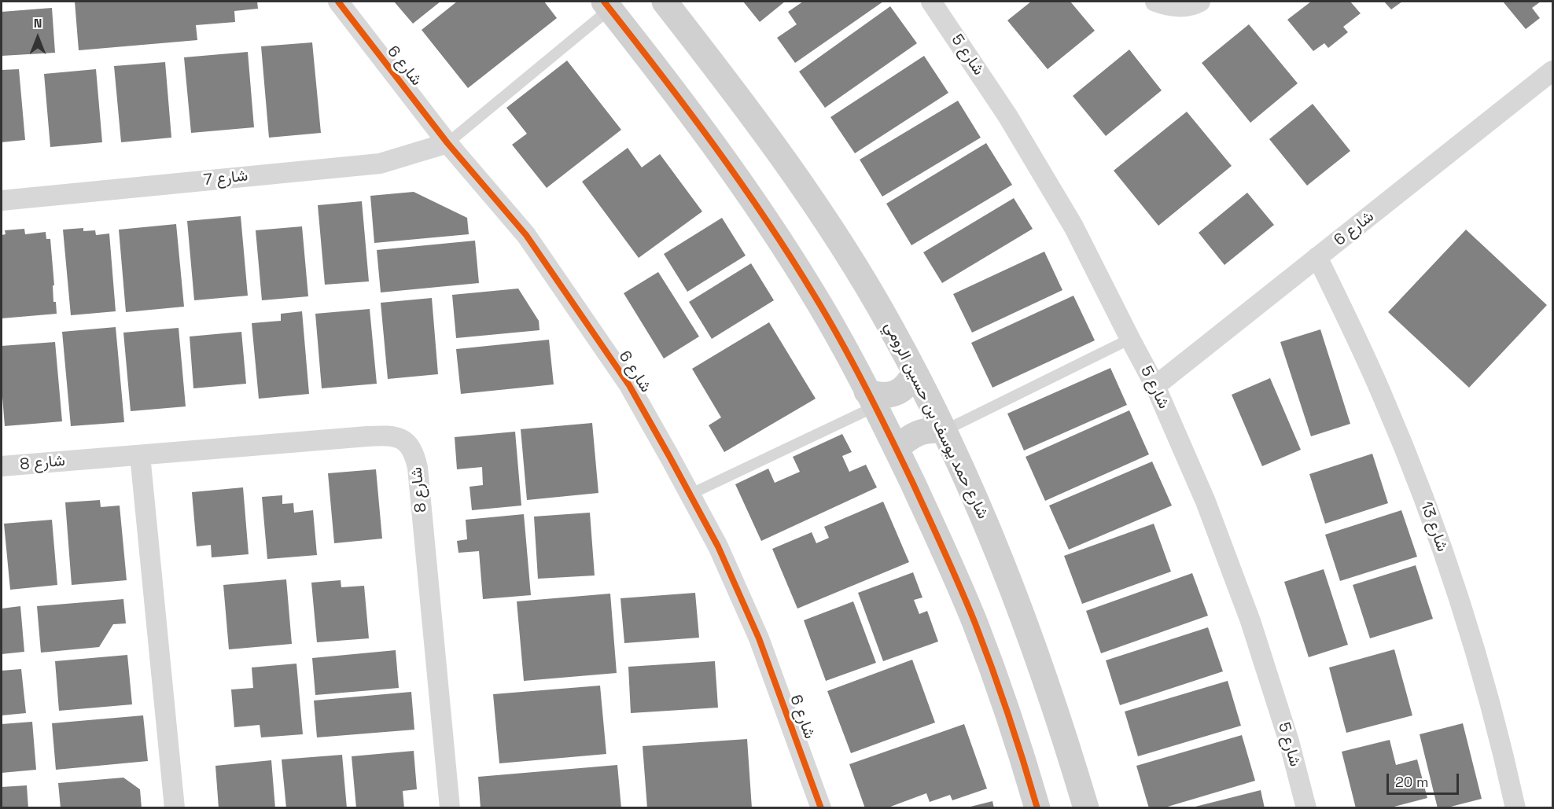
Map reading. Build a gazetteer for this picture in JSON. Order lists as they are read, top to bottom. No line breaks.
{"streets":{"street":["شارع 5","شارع 6","شارع 7","شارع حمد يوسف بن حسين الرومي","شارع 8","شارع 13"]},"crossings":[["شارع 5","شارع 6"],["شارع 6","شارع 7"],["شارع 6","شارع 13"]],"scale_bar":"20 m","north":"top"}
